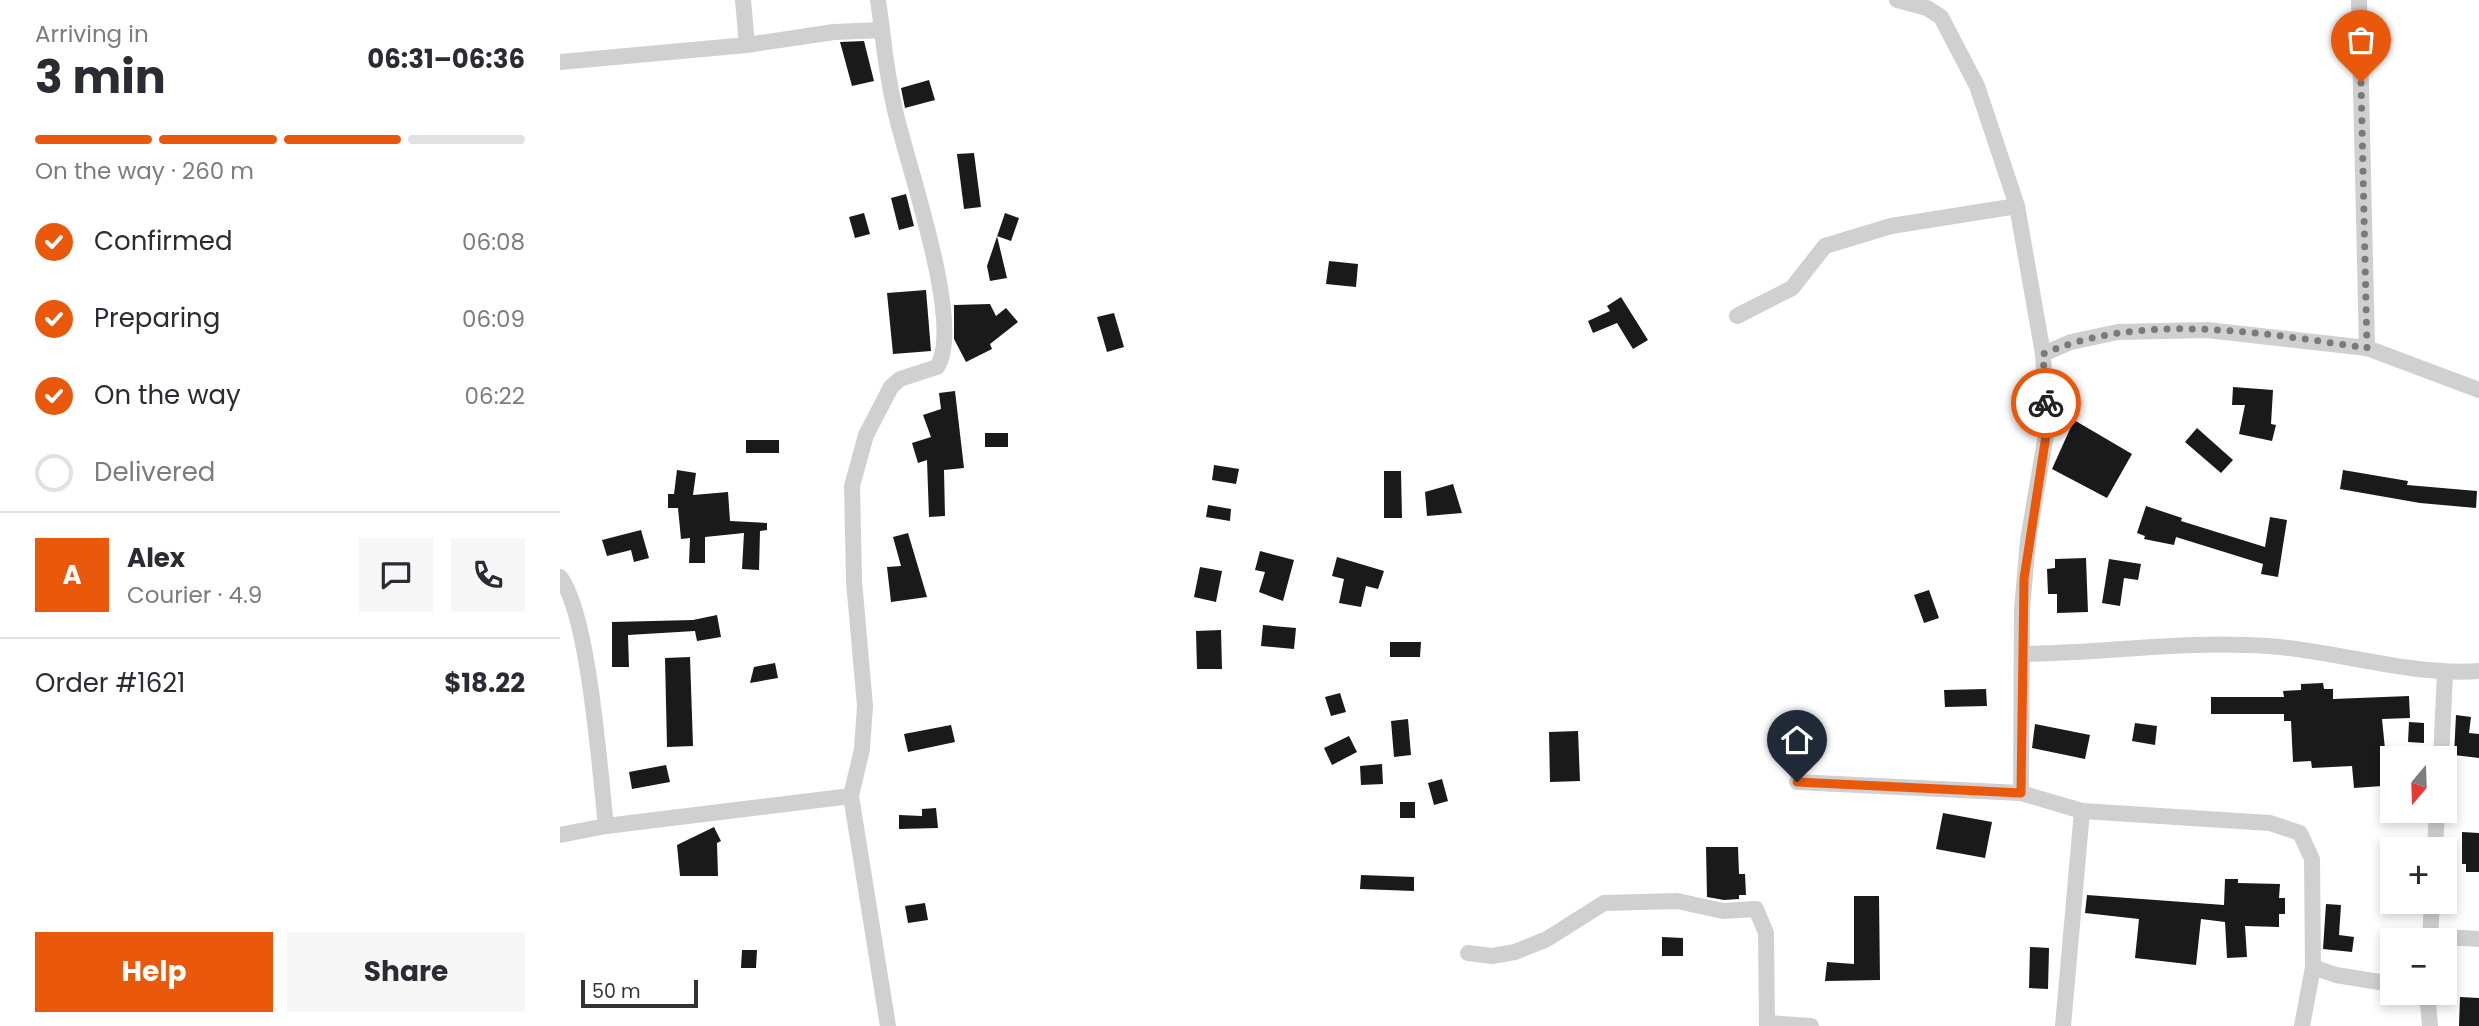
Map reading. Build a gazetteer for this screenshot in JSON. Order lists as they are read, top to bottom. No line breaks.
{"scale_bar":"50 m","north":"bottom","page":{"heading":["3 min","Arriving in","06:31–06:36"],"panel":["Alex","Courier · 4.9","Order #1621","$18.22"],"bar":"On the way · 260 m","list":[["Confirmed","06:08"],["Preparing","06:09"],["On the way","06:22"],"Delivered"],"round":"A","map_buttons":["+","−"],"buttons":["Help","Share"],"scale":"50 m"}}
